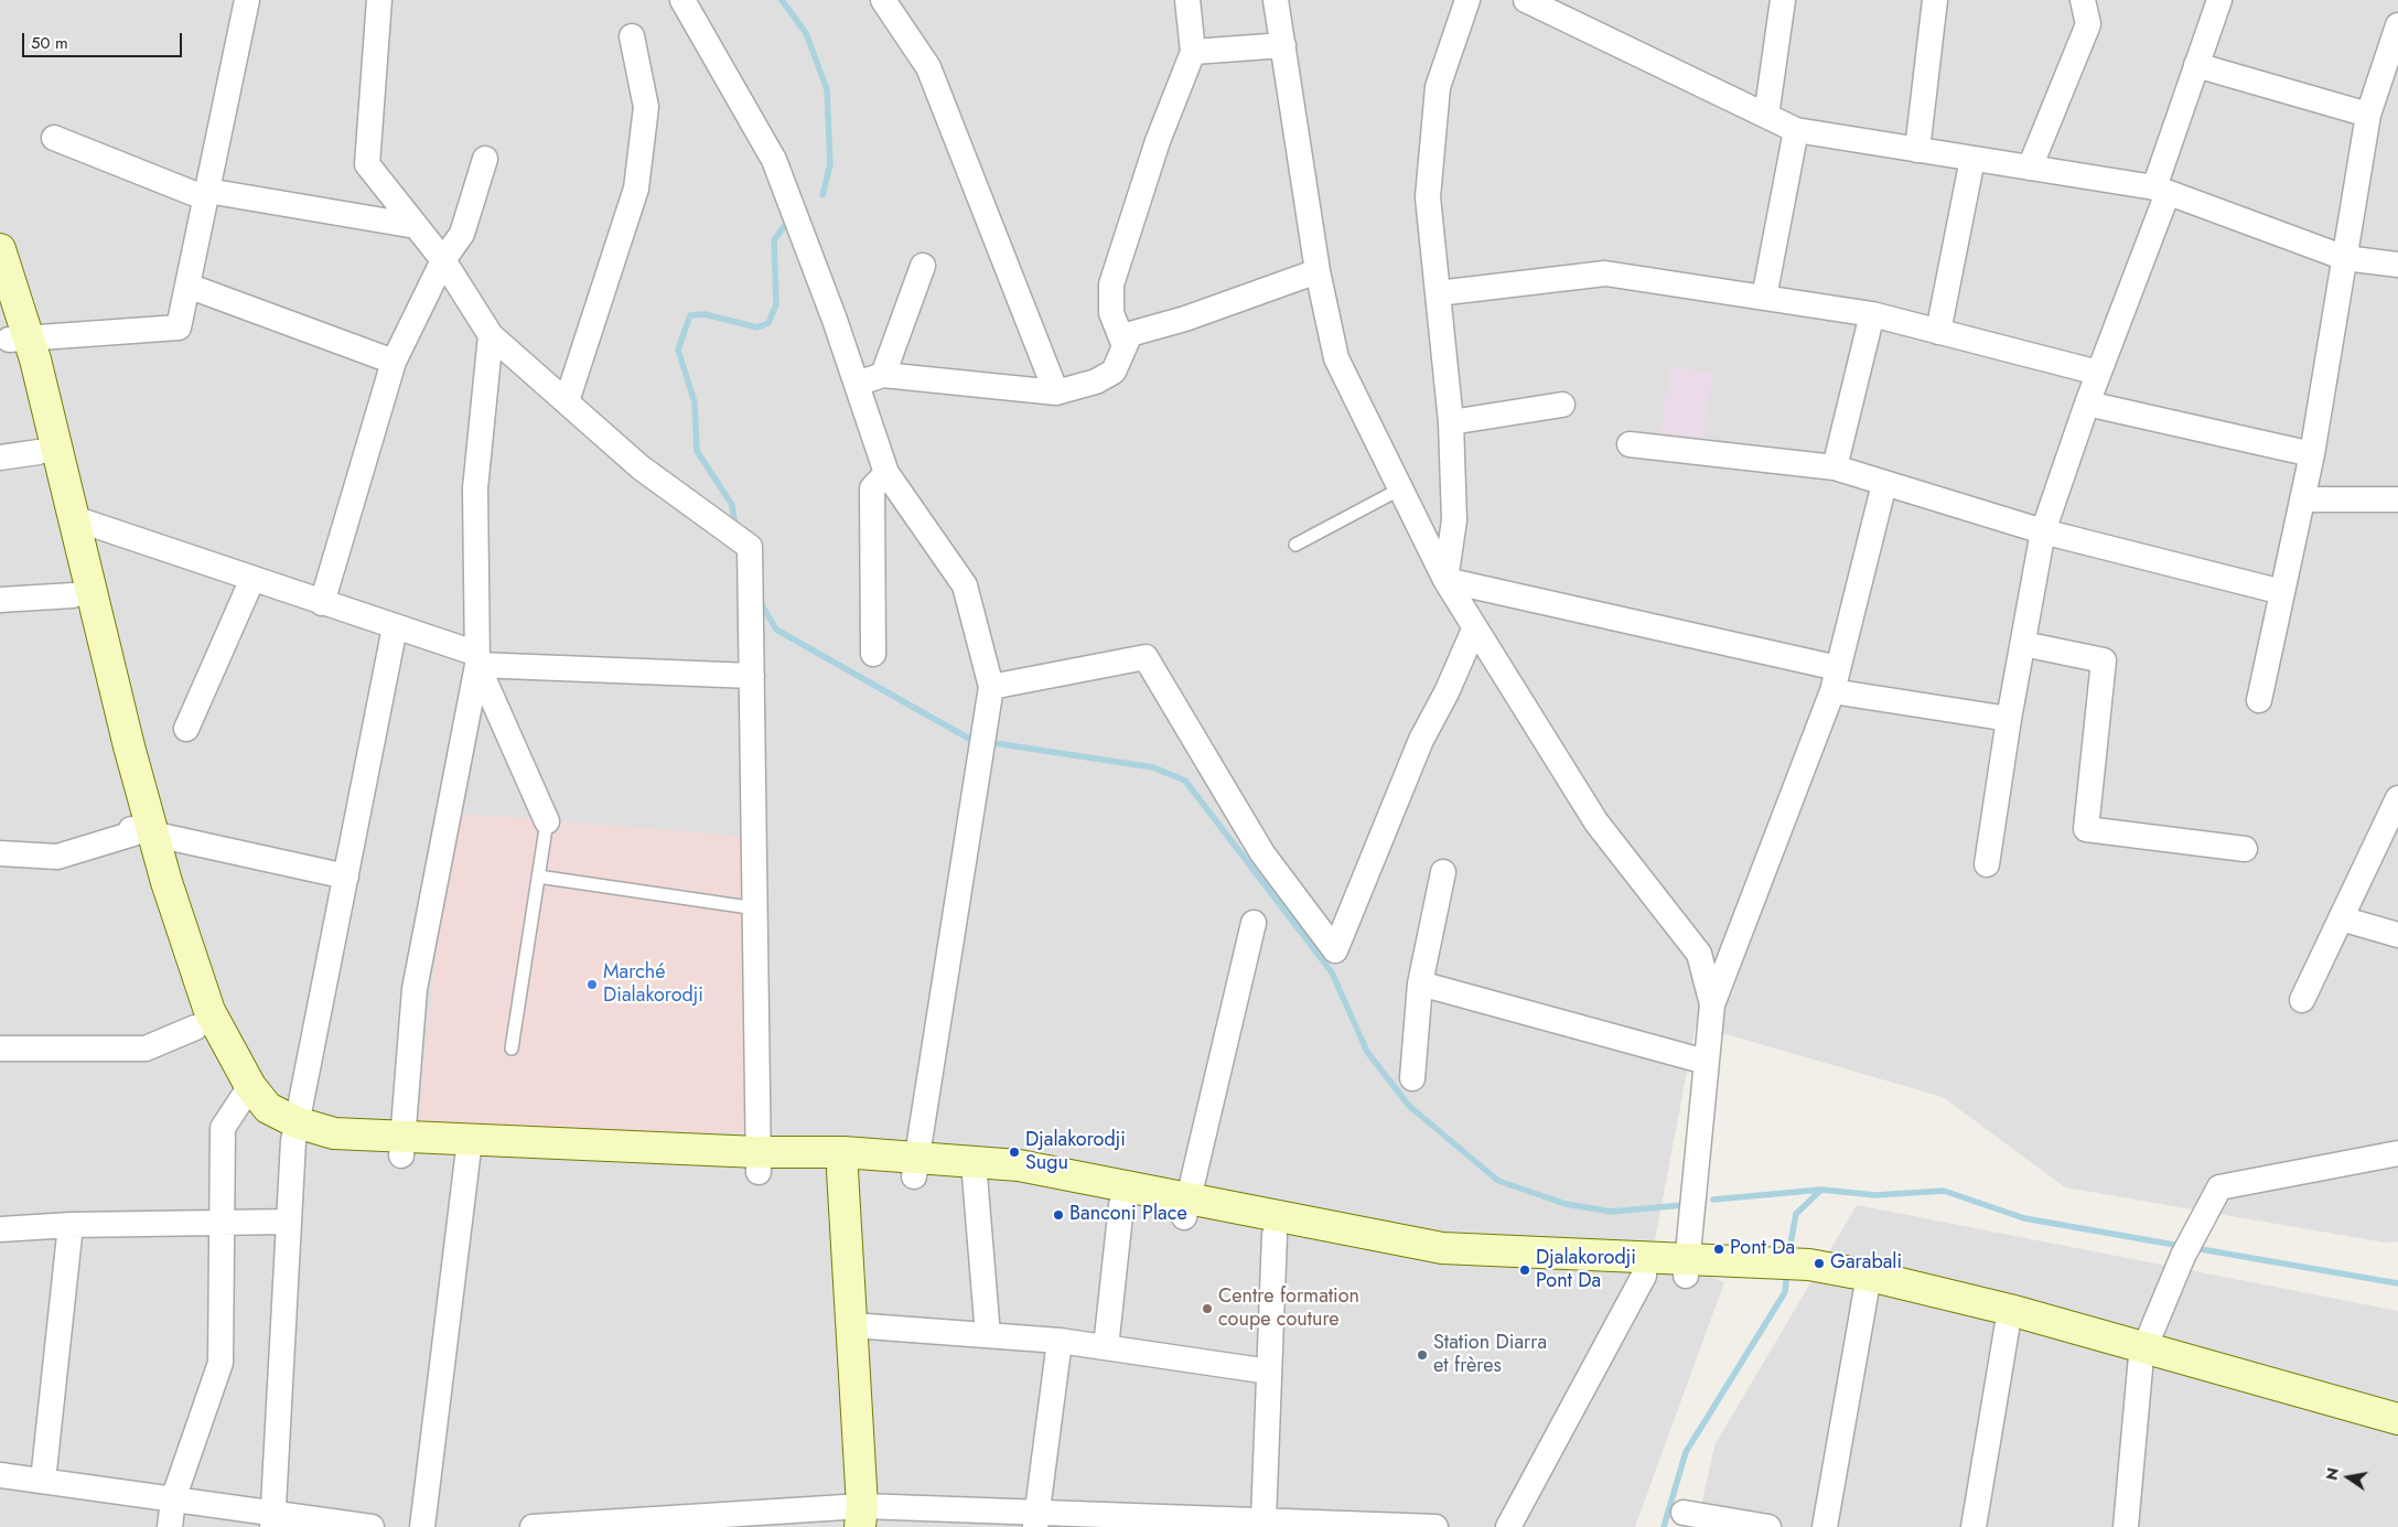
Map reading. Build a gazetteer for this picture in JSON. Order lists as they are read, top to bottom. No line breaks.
{"places":["Marché Dialakorodji","Djalakorodji Sugu","Banconi Place","Pont Da","Garabali","Djalakorodji Pont Da","Centre formation coupe couture","Station Diarra et frères"],"scale_bar":"50 m","north":"left"}
